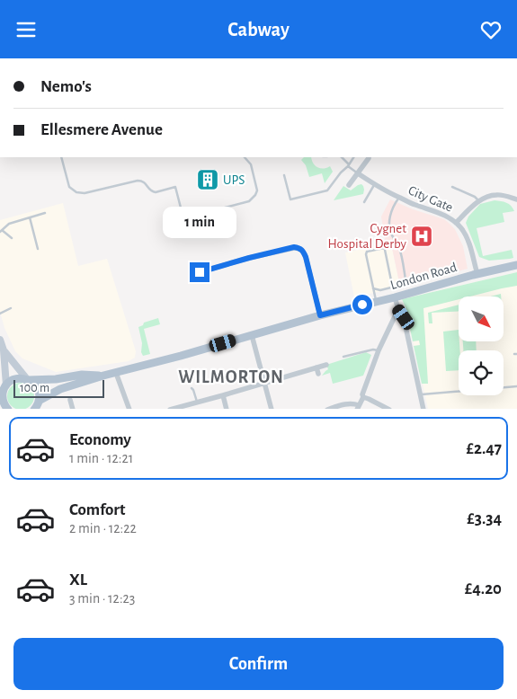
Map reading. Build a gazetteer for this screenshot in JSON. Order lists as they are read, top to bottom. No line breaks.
{"streets":{"main road":["London Road"],"street":["City Gate"]},"crossings":[["City Gate","London Road"]],"districts":["WILMORTON"],"places":{"building":["UPS"],"hospital":["Cygnet Hospital Derby"]},"scale_bar":"100 m","north":"bottom right","page":{"header":"Cabway","banner":["Nemo's","Ellesmere Avenue"],"bubble":"1 min","scale":"100 m","list":[{"name":"Economy","note":"1 min · 12:21","value":"£2.47"},{"name":"Comfort","note":"2 min · 12:22","value":"£3.34"},{"name":"XL","note":"3 min · 12:23","value":"£4.20"}],"buttons":"Confirm"}}
